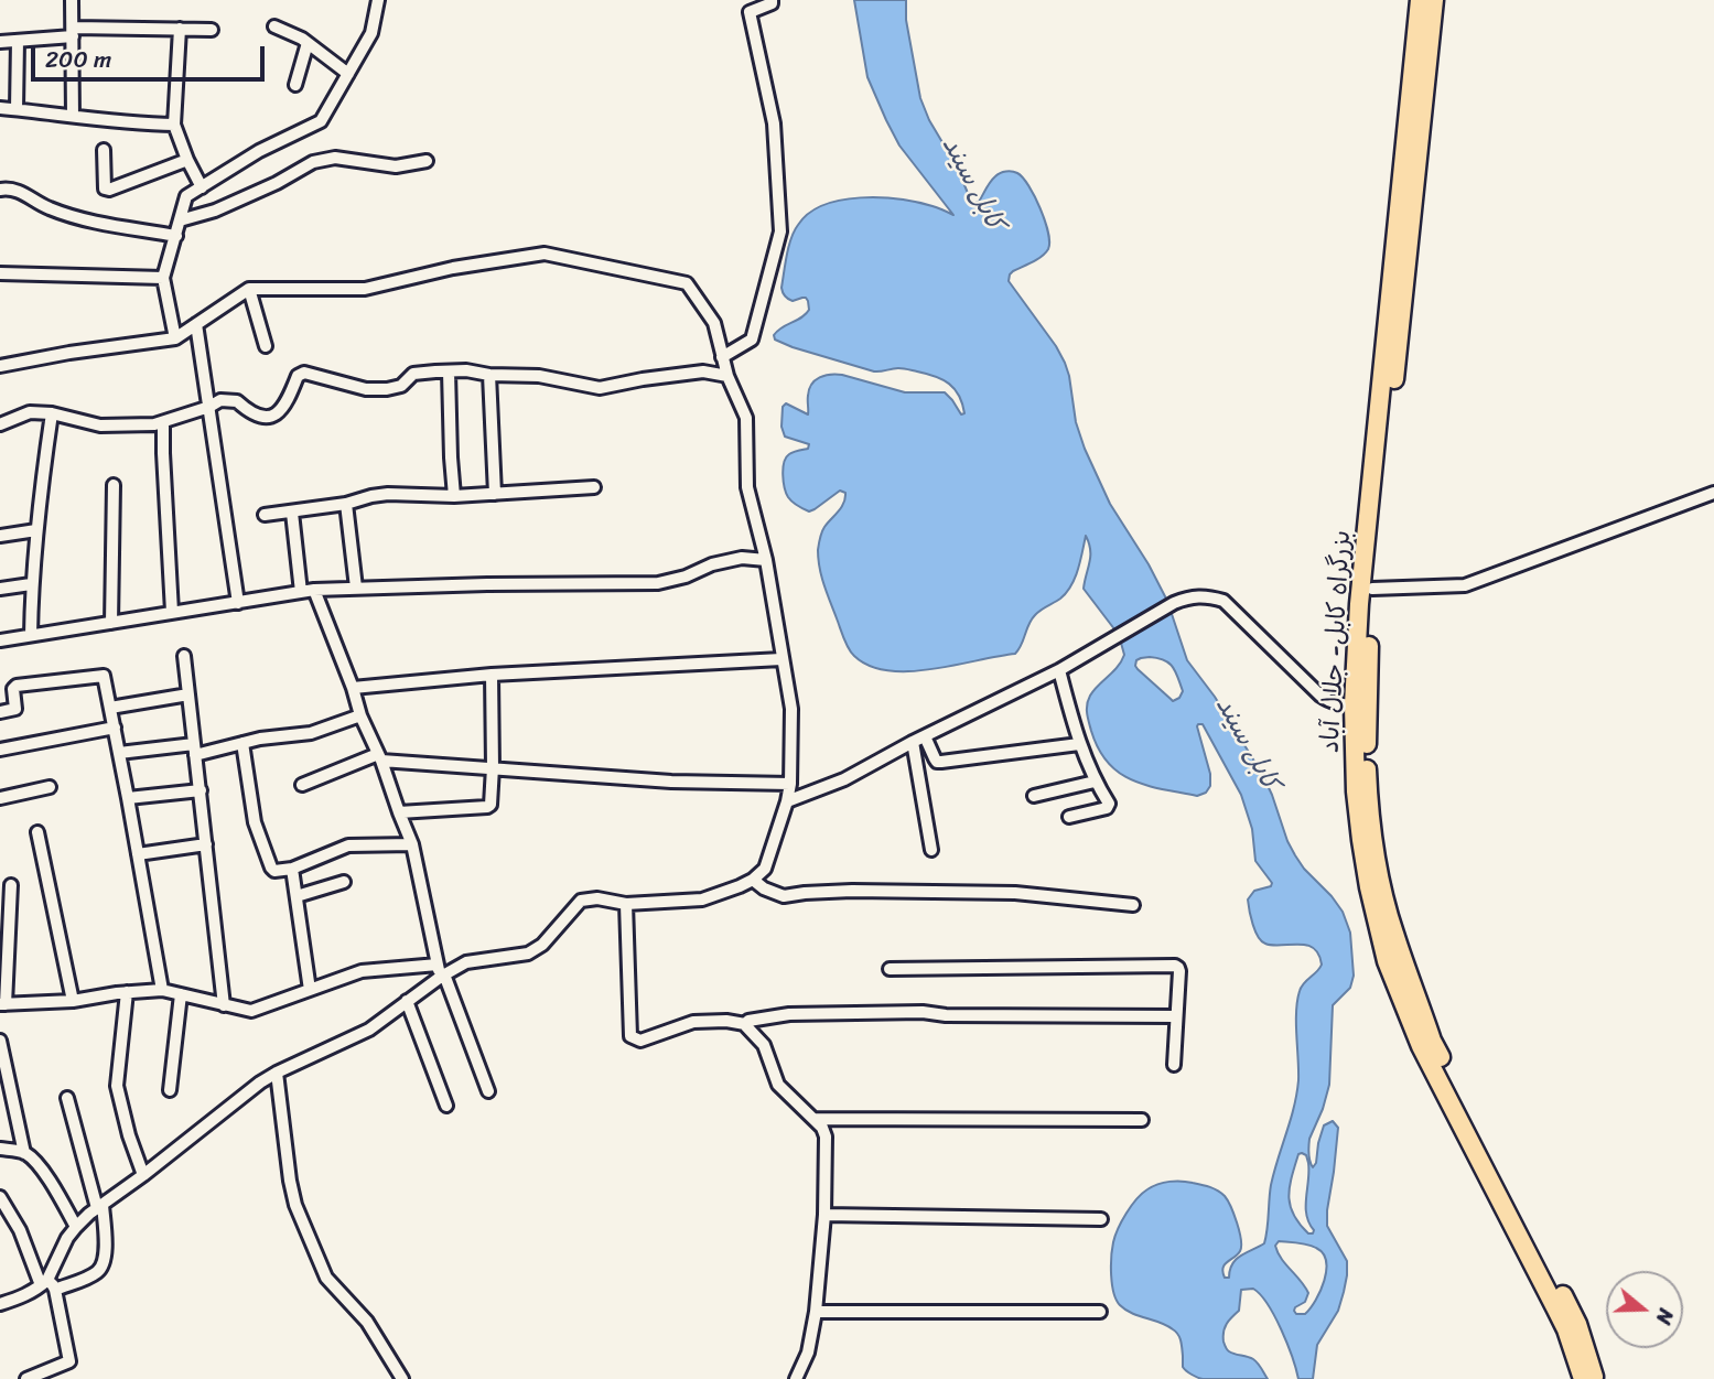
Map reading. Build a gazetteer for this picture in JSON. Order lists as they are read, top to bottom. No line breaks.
{"streets":{"highway":["بزرگراه کابل- جلال آباد"]},"water":["کابل سيند"],"scale_bar":"200 m","north":"right"}
